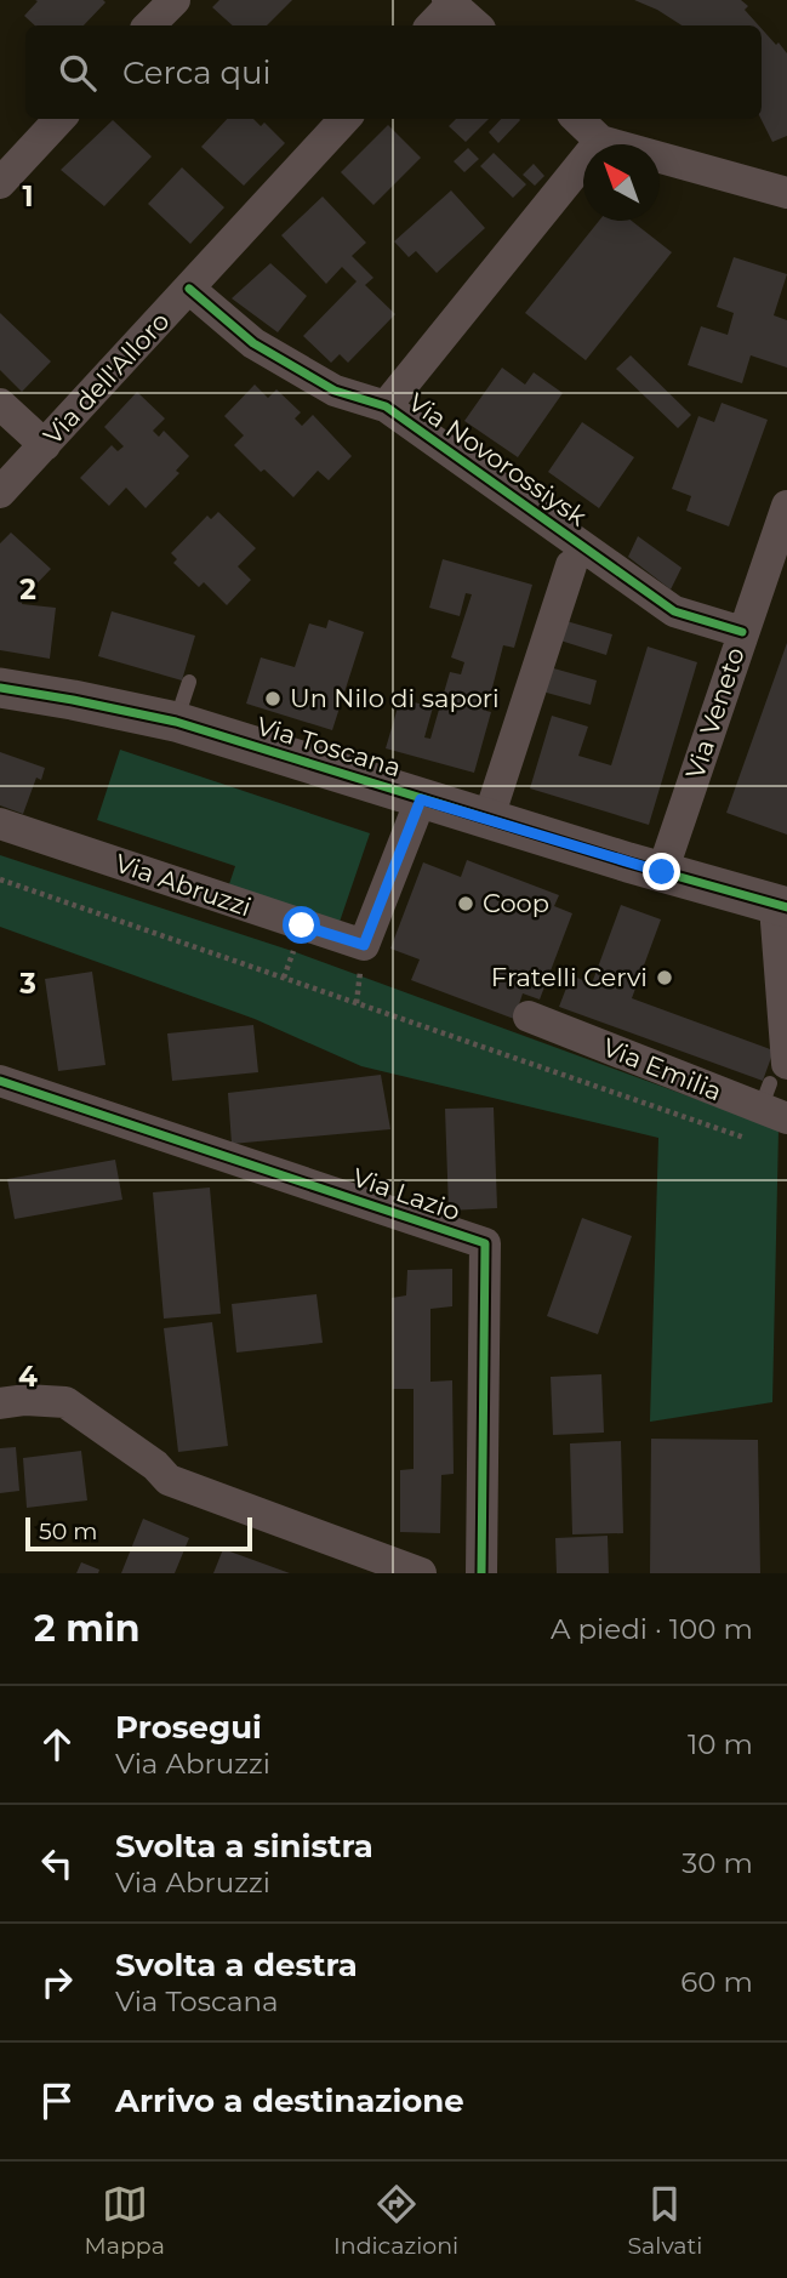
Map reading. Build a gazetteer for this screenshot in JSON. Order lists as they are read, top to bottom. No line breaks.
{"streets":{"street":["Via dell'Alloro","Via Novorossiysk","Via Veneto","Via Toscana","Via Abruzzi","Via Emilia","Via Lazio"]},"crossings":[["Via dell'Alloro","Via Novorossiysk"],["Via Novorossiysk","Via Veneto"],["Via Veneto","Via Toscana"],["Via Toscana","Via Abruzzi"],["Via Toscana","Via Emilia"]],"places":["Un Nilo di sapori","Coop","Fratelli Cervi"],"scale_bar":"50 m","north":"top left","page":{"search":"Cerca qui","scale":"50 m","heading":["2 min","A piedi · 100 m"],"list":[["Prosegui","Via Abruzzi","10 m"],["Svolta a sinistra","Via Abruzzi","30 m"],["Svolta a destra","Via Toscana","60 m"],"Arrivo a destinazione"],"nav":["Mappa","Indicazioni","Salvati"]},"grid":{"rows":["1","2","3","4"]}}
